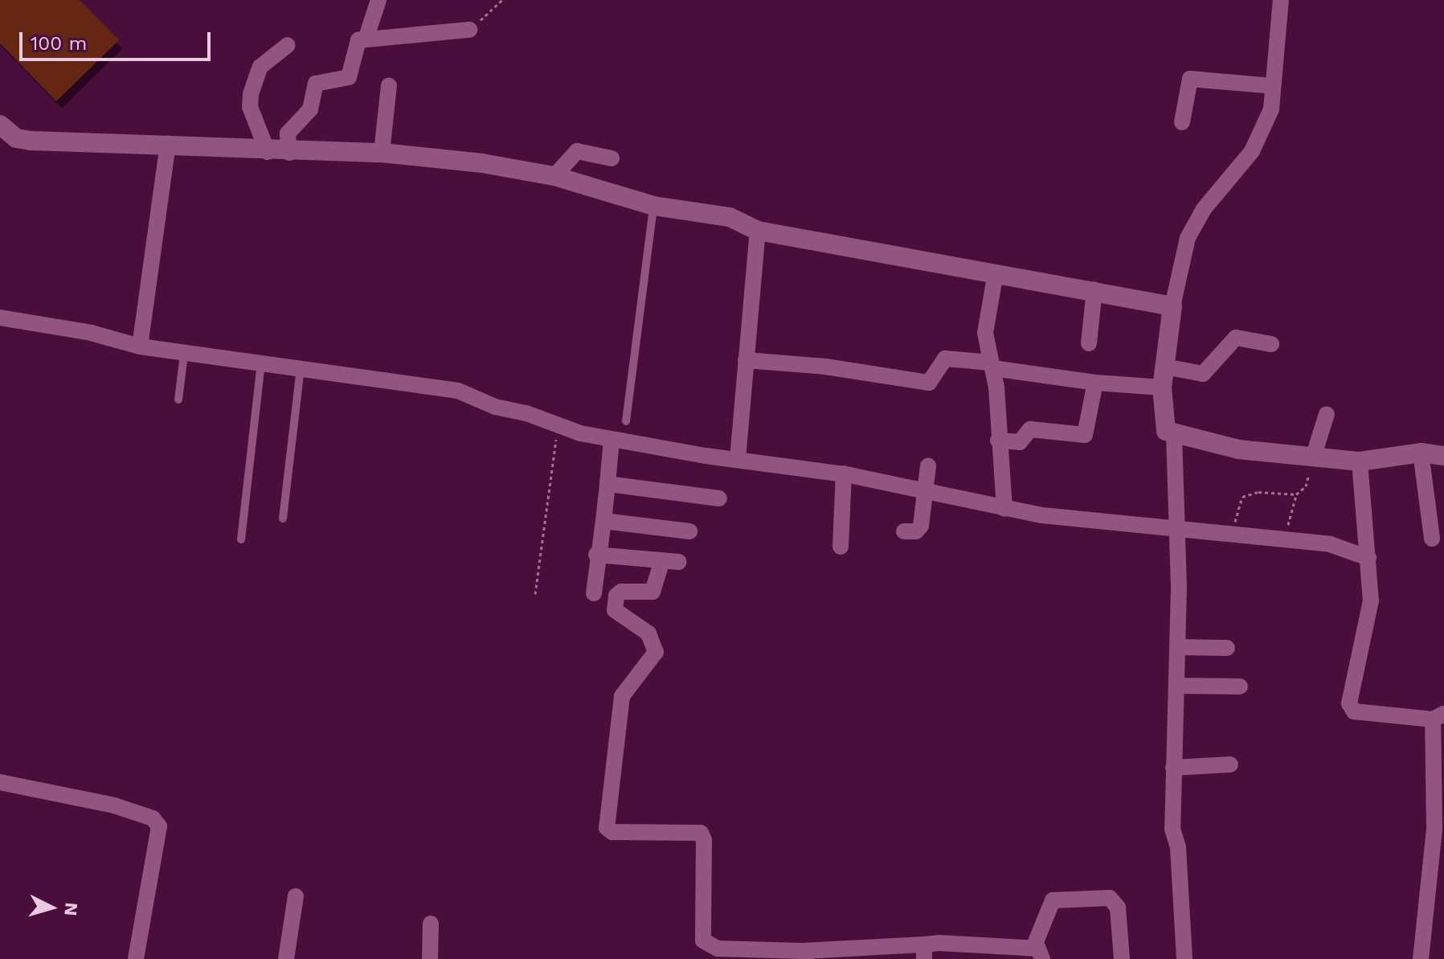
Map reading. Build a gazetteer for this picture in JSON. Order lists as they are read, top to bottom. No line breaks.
{"scale_bar":"100 m","north":"right"}
